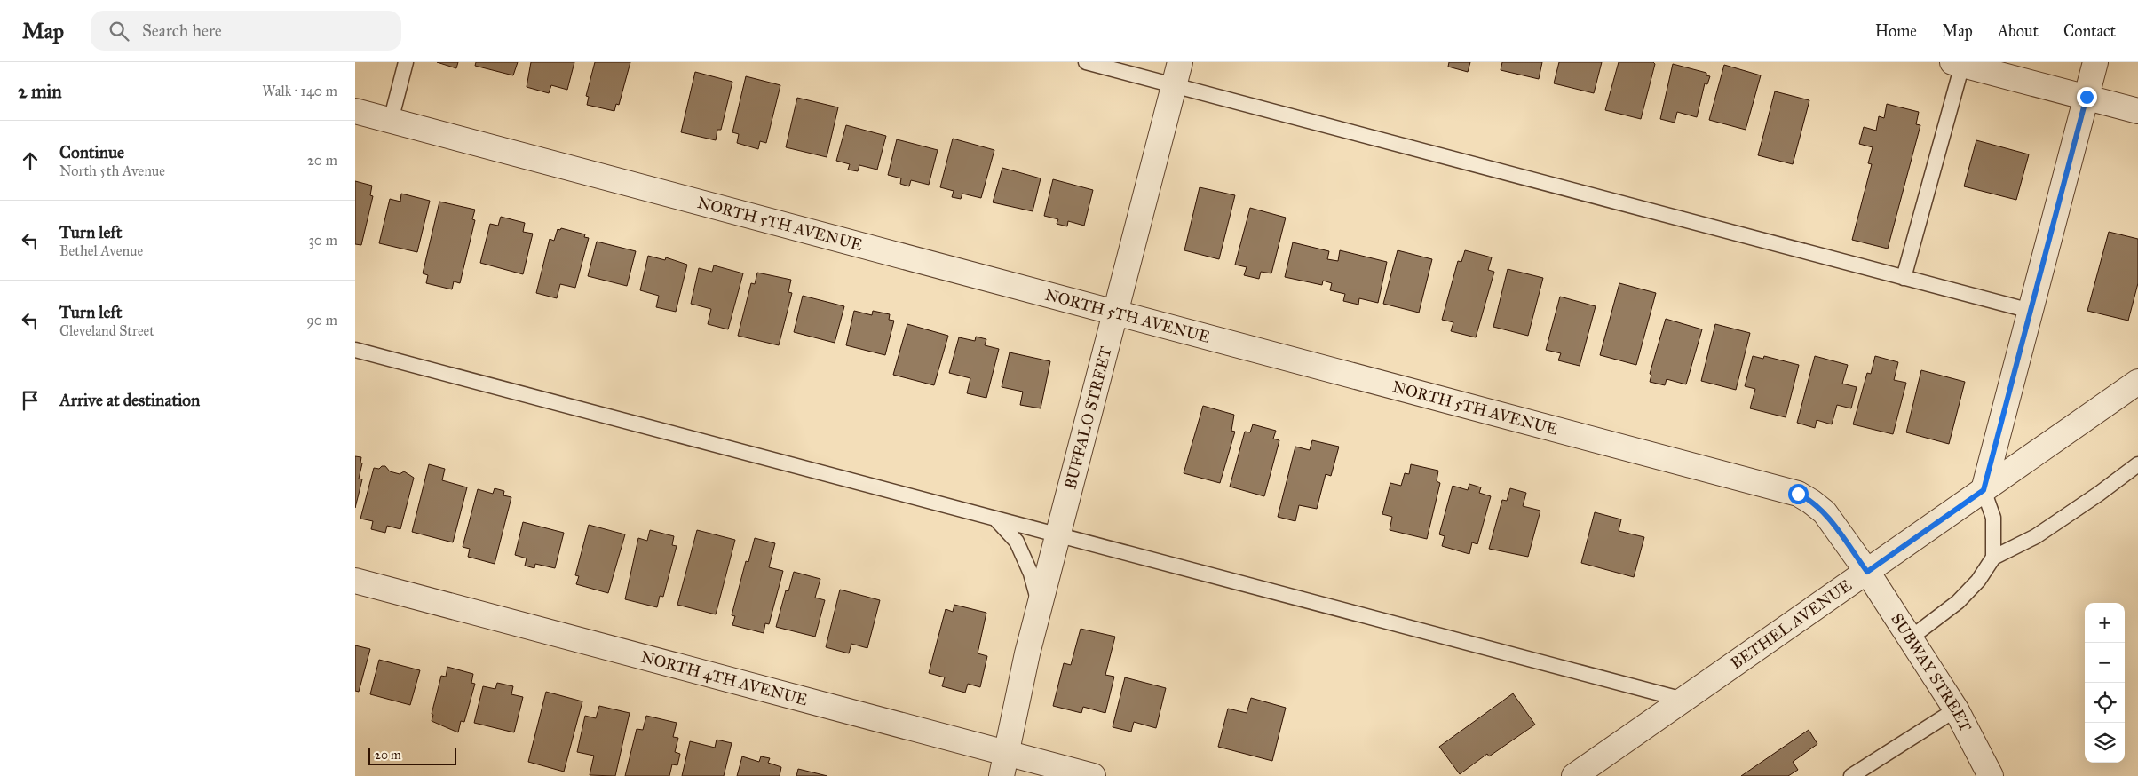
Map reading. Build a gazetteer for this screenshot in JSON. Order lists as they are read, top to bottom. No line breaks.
{"streets":{"street":["NORTH 5TH AVENUE","BUFFALO STREET","BETHEL AVENUE","SUBWAY STREET","NORTH 4TH AVENUE"]},"crossings":[["NORTH 5TH AVENUE","BUFFALO STREET"],["NORTH 5TH AVENUE","BETHEL AVENUE"],["NORTH 5TH AVENUE","SUBWAY STREET"],["BUFFALO STREET","NORTH 4TH AVENUE"],["BETHEL AVENUE","SUBWAY STREET"]],"scale_bar":"20 m","page":{"header":"Map","search":"Search here","nav":["Home","Map","About","Contact"],"heading":["2 min","Walk · 140 m"],"list":[["Continue","North 5th Avenue","20 m"],["Turn left","Bethel Avenue","30 m"],["Turn left","Cleveland Street","90 m"],"Arrive at destination"],"map_buttons":["+","−"],"scale":"20 m"}}
